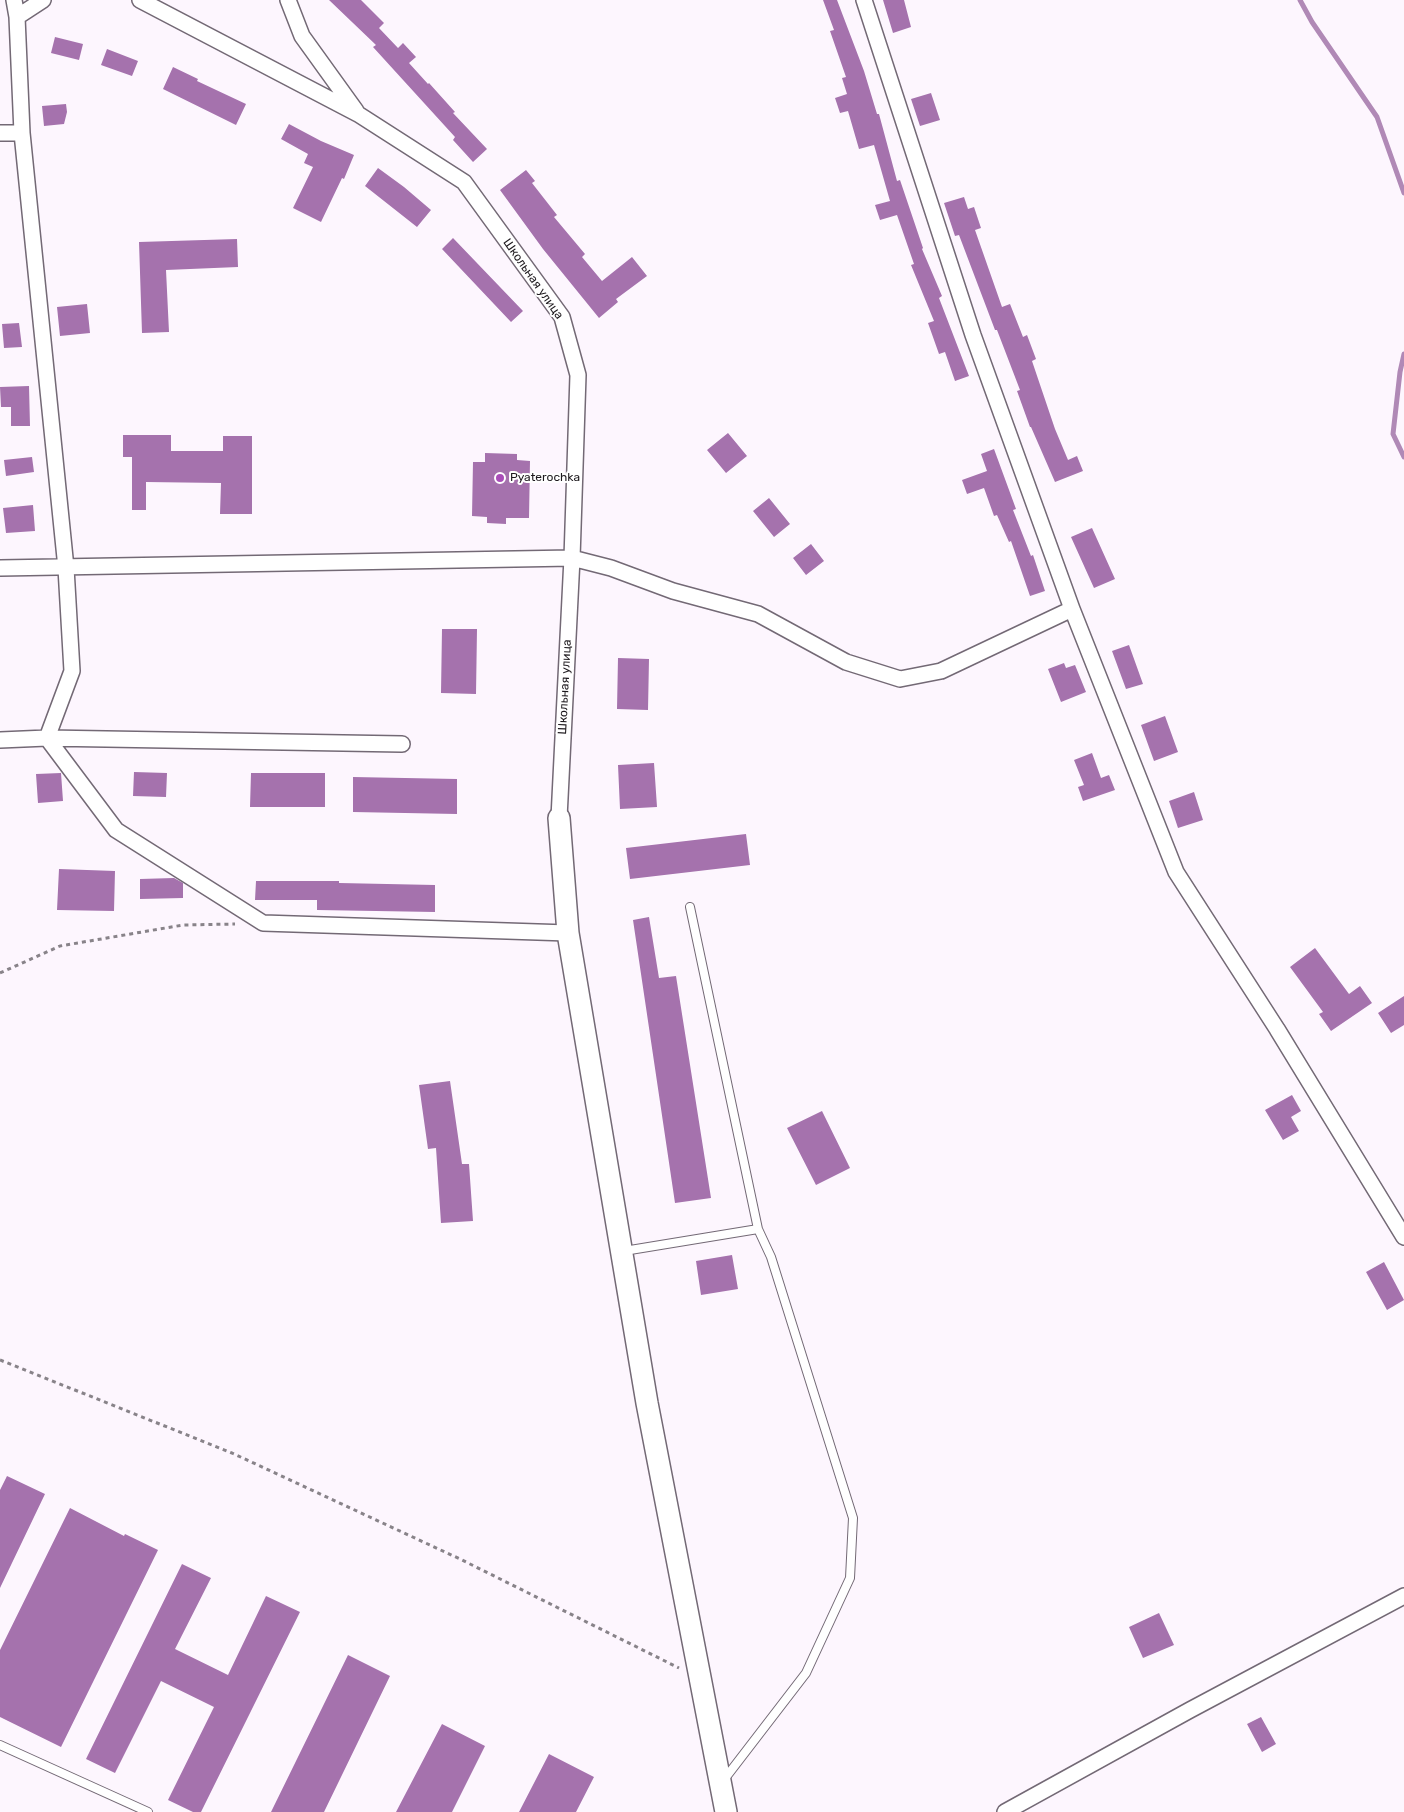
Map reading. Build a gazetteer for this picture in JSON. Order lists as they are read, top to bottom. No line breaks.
{"streets":{"street":["Школьная улица"]},"places":["Pyaterochka"]}
